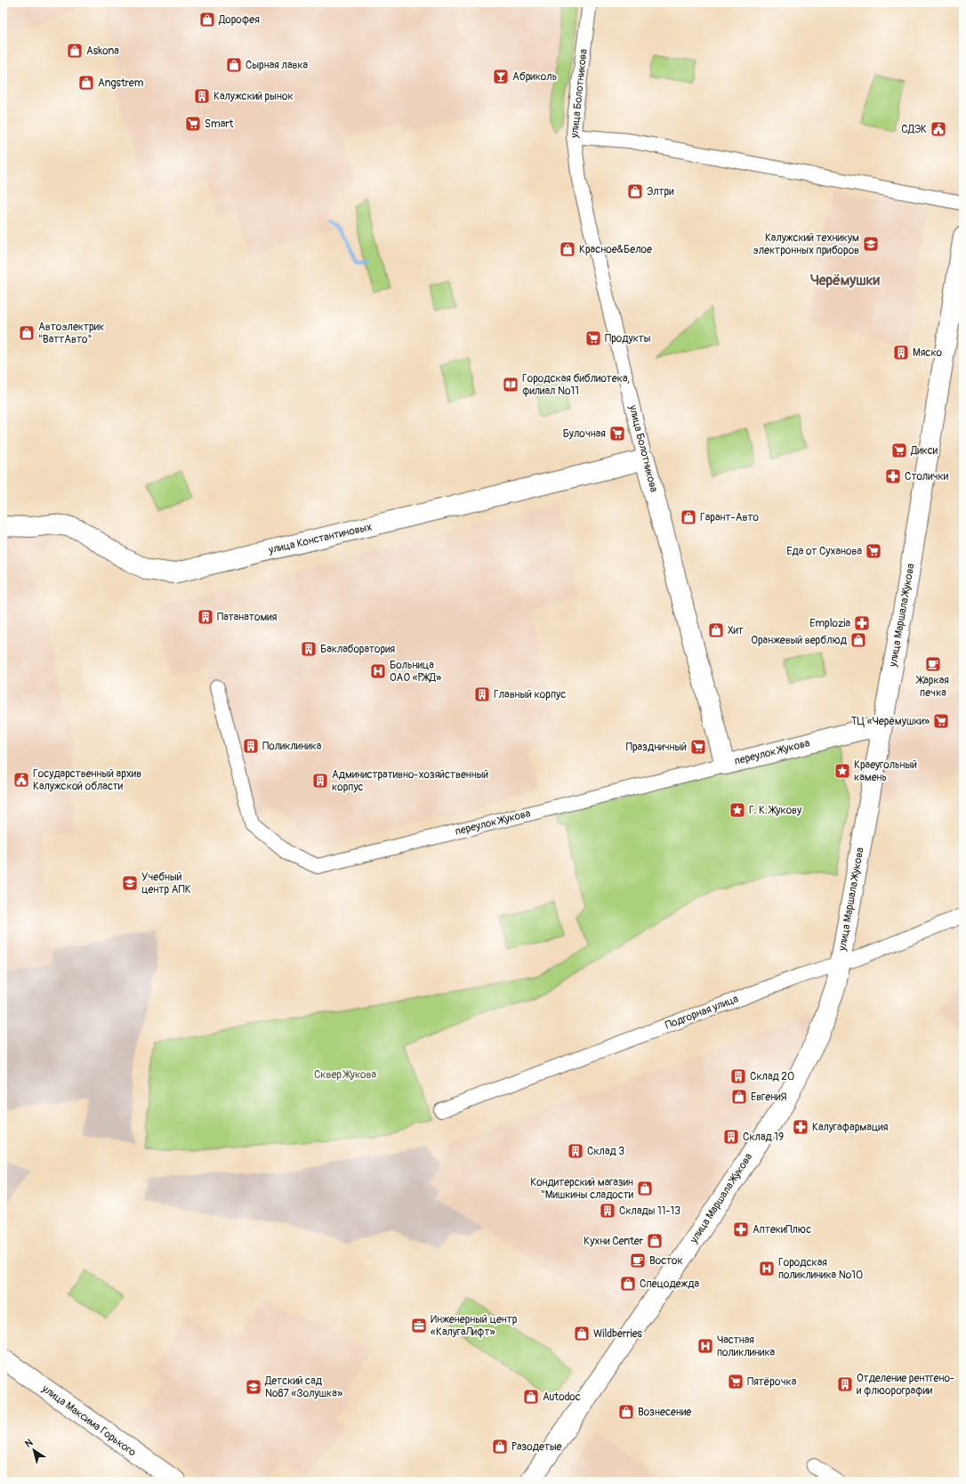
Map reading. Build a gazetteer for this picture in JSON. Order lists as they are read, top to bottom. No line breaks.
{"streets":{"street":["улица Болотникова","улица Константиновых","улица Маршала Жукова","переулок Жукова","Подгорная улица","улица Максима Горького"]},"crossings":[["улица Болотникова","улица Константиновых"],["улица Болотникова","переулок Жукова"],["улица Маршала Жукова","переулок Жукова"],["улица Маршала Жукова","Подгорная улица"]],"districts":["Черёмушки"],"parks":["Сквер Жукова"],"places":{"shop":["Дорофея","Askona","Сырная лавка","Angstrem","Элтри","Красное&Белое","Автоэлектрик \"ВаттАвто\"","Гарант-Авто","Хит","Оранжевый верблюд","ЕвгениЯ","Кондитерский магазин \"Мишкины сладости","Кухни Center","Спецодежда","Wildberries","Autodoc","Вознесение","Разодетые"],"bar":["Абриколь"],"building":["Калужский рынок","Мяско","Патанатомия","Баклаборатория","Главный корпус","Поликлиника","Административно-хозяйственный корпус","Склад 20","Склад 19","Склад 3","Склады 11-13","Отделение рентгено- и флюорографии"],"supermarket":["Smart","Продукты","Булочная","Дикси","Еда от Суханова","ТЦ «Черёмушки»","Праздничный","Пятёрочка"],"public building":["СДЭК","Государственный архив Калужской области"],"school or university":["Калужский техникум электронных приборов","Учебный центр АПК","Детский сад №87 «Золушка»"],"library":["Городская библиотека, филиал №11"],"pharmacy":["Столички","Emplozia","Калугафармация","АптекиПлюс"],"cafe":["Жаркая печка","Восток"],"hospital":["Больница ОАО «РЖД»","Городская поликлиника №10","Частная поликлиника"],"place":["Краеугольный камень","Г. К. Жукову"],"office":["Инженерный центр «КалугаЛифт»"]},"north":"top left"}
